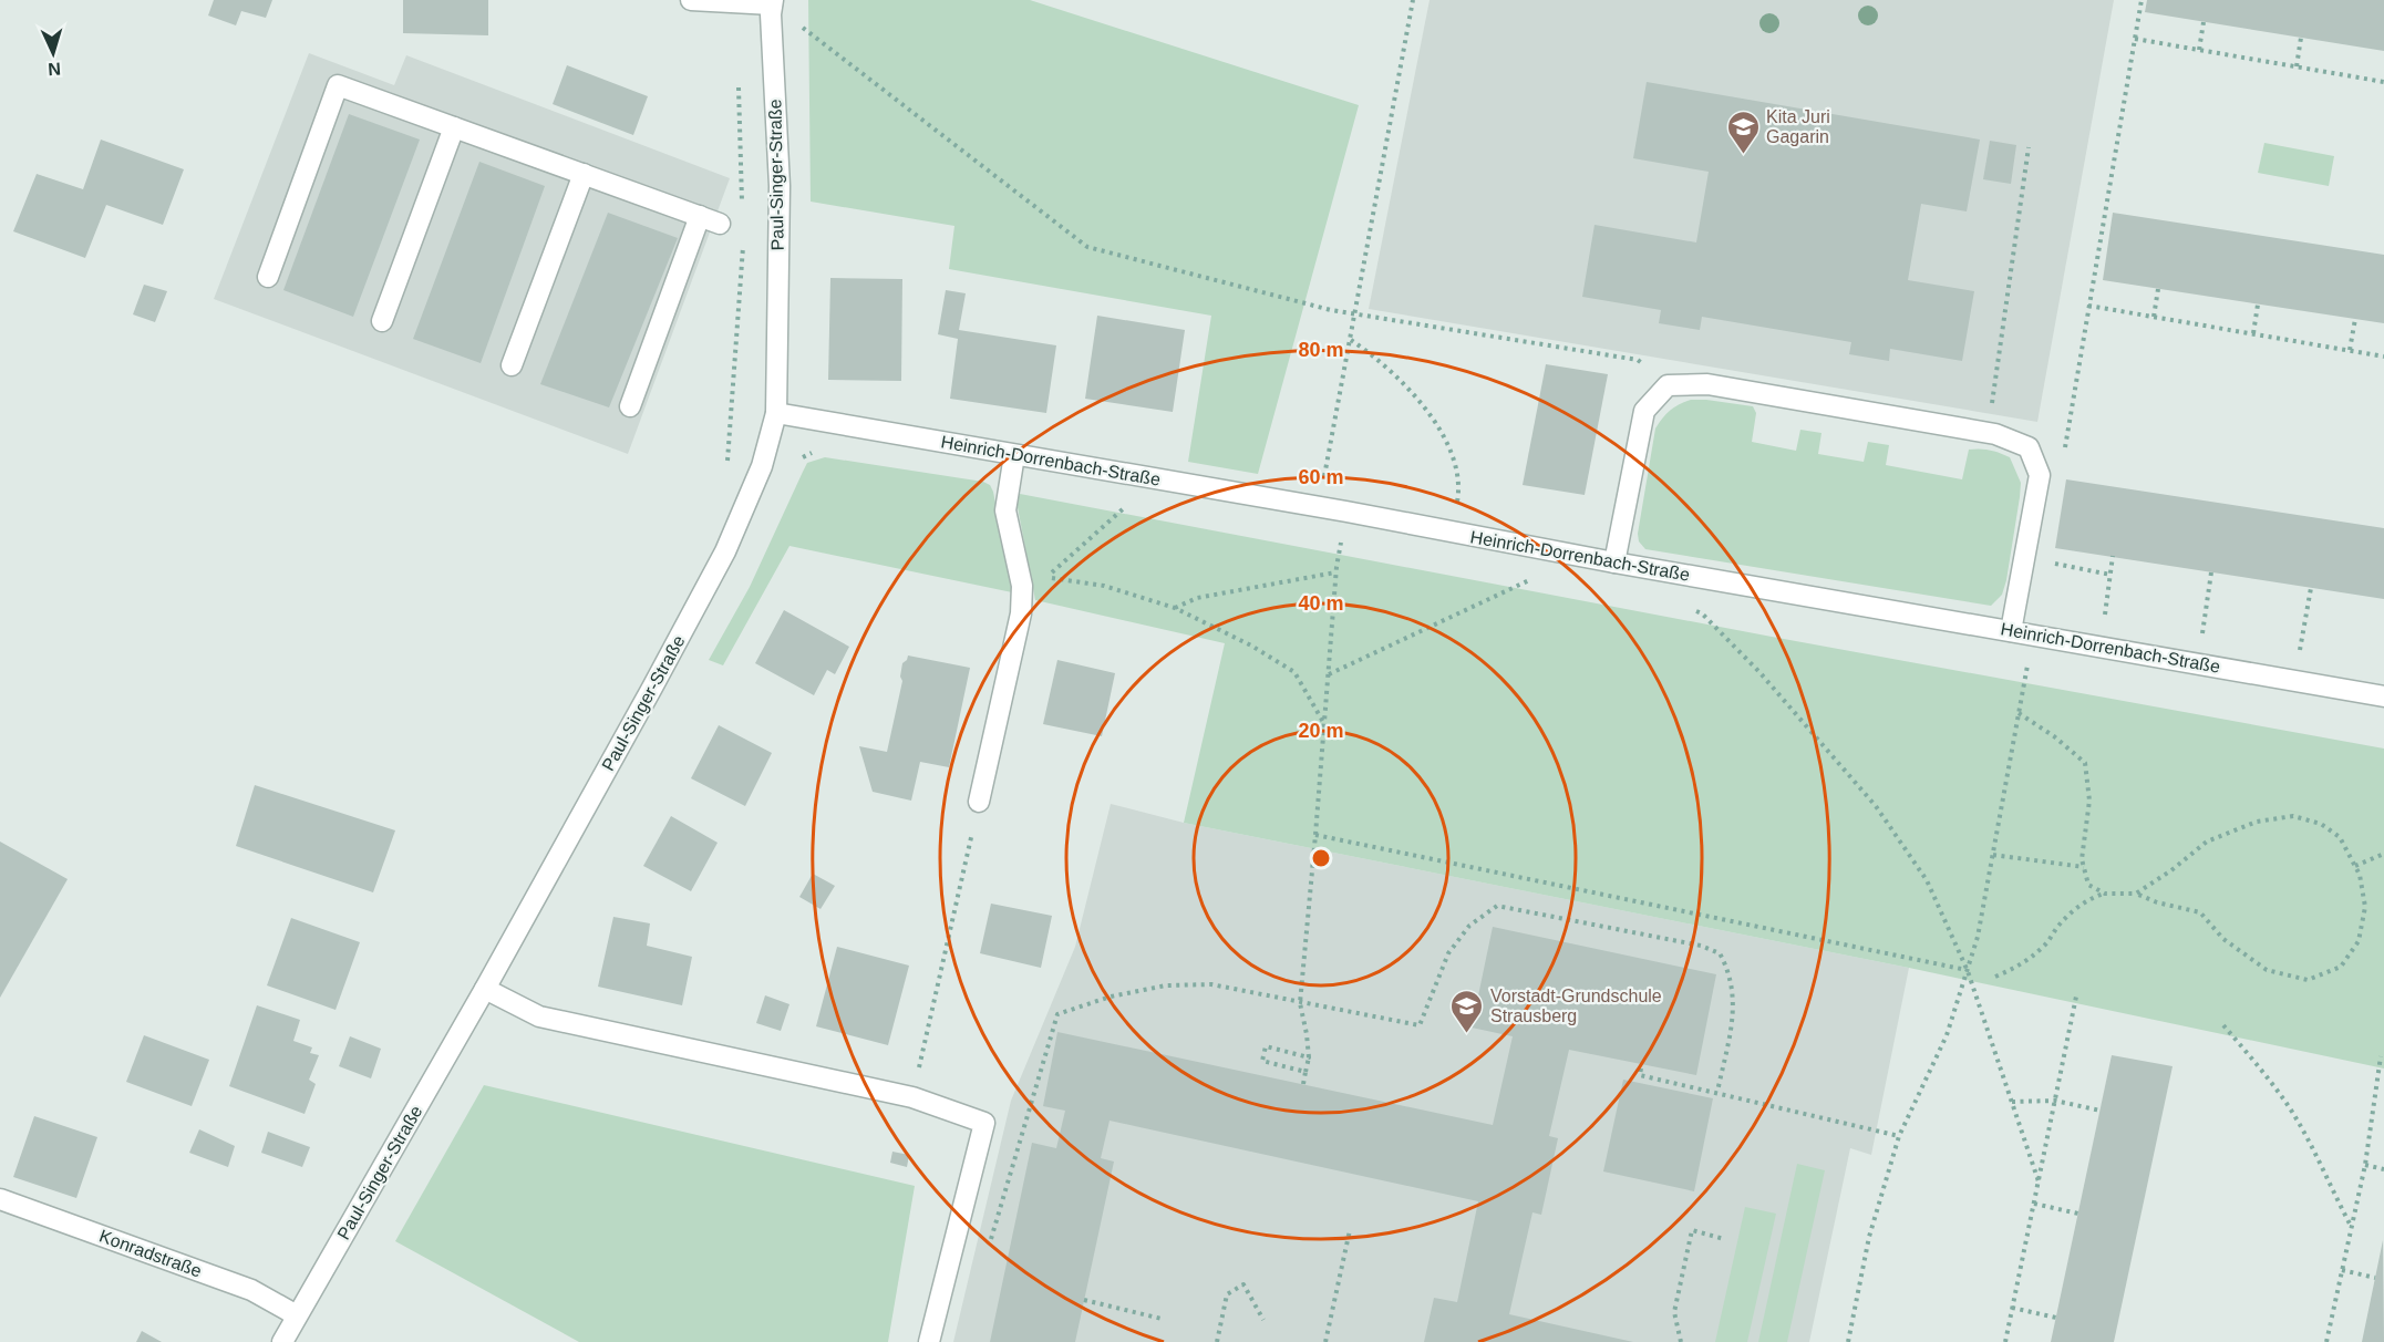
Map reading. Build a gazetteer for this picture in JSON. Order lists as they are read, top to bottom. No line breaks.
{"streets":{"street":["Paul-Singer-Straße","Heinrich-Dorrenbach-Straße","Konradstraße"]},"crossings":[["Paul-Singer-Straße","Heinrich-Dorrenbach-Straße"],["Paul-Singer-Straße","Konradstraße"]],"places":{"school or university":["Kita Juri Gagarin","Vorstadt-Grundschule Strausberg"]},"north":"bottom","rings":["80 m","60 m","40 m","20 m"]}
